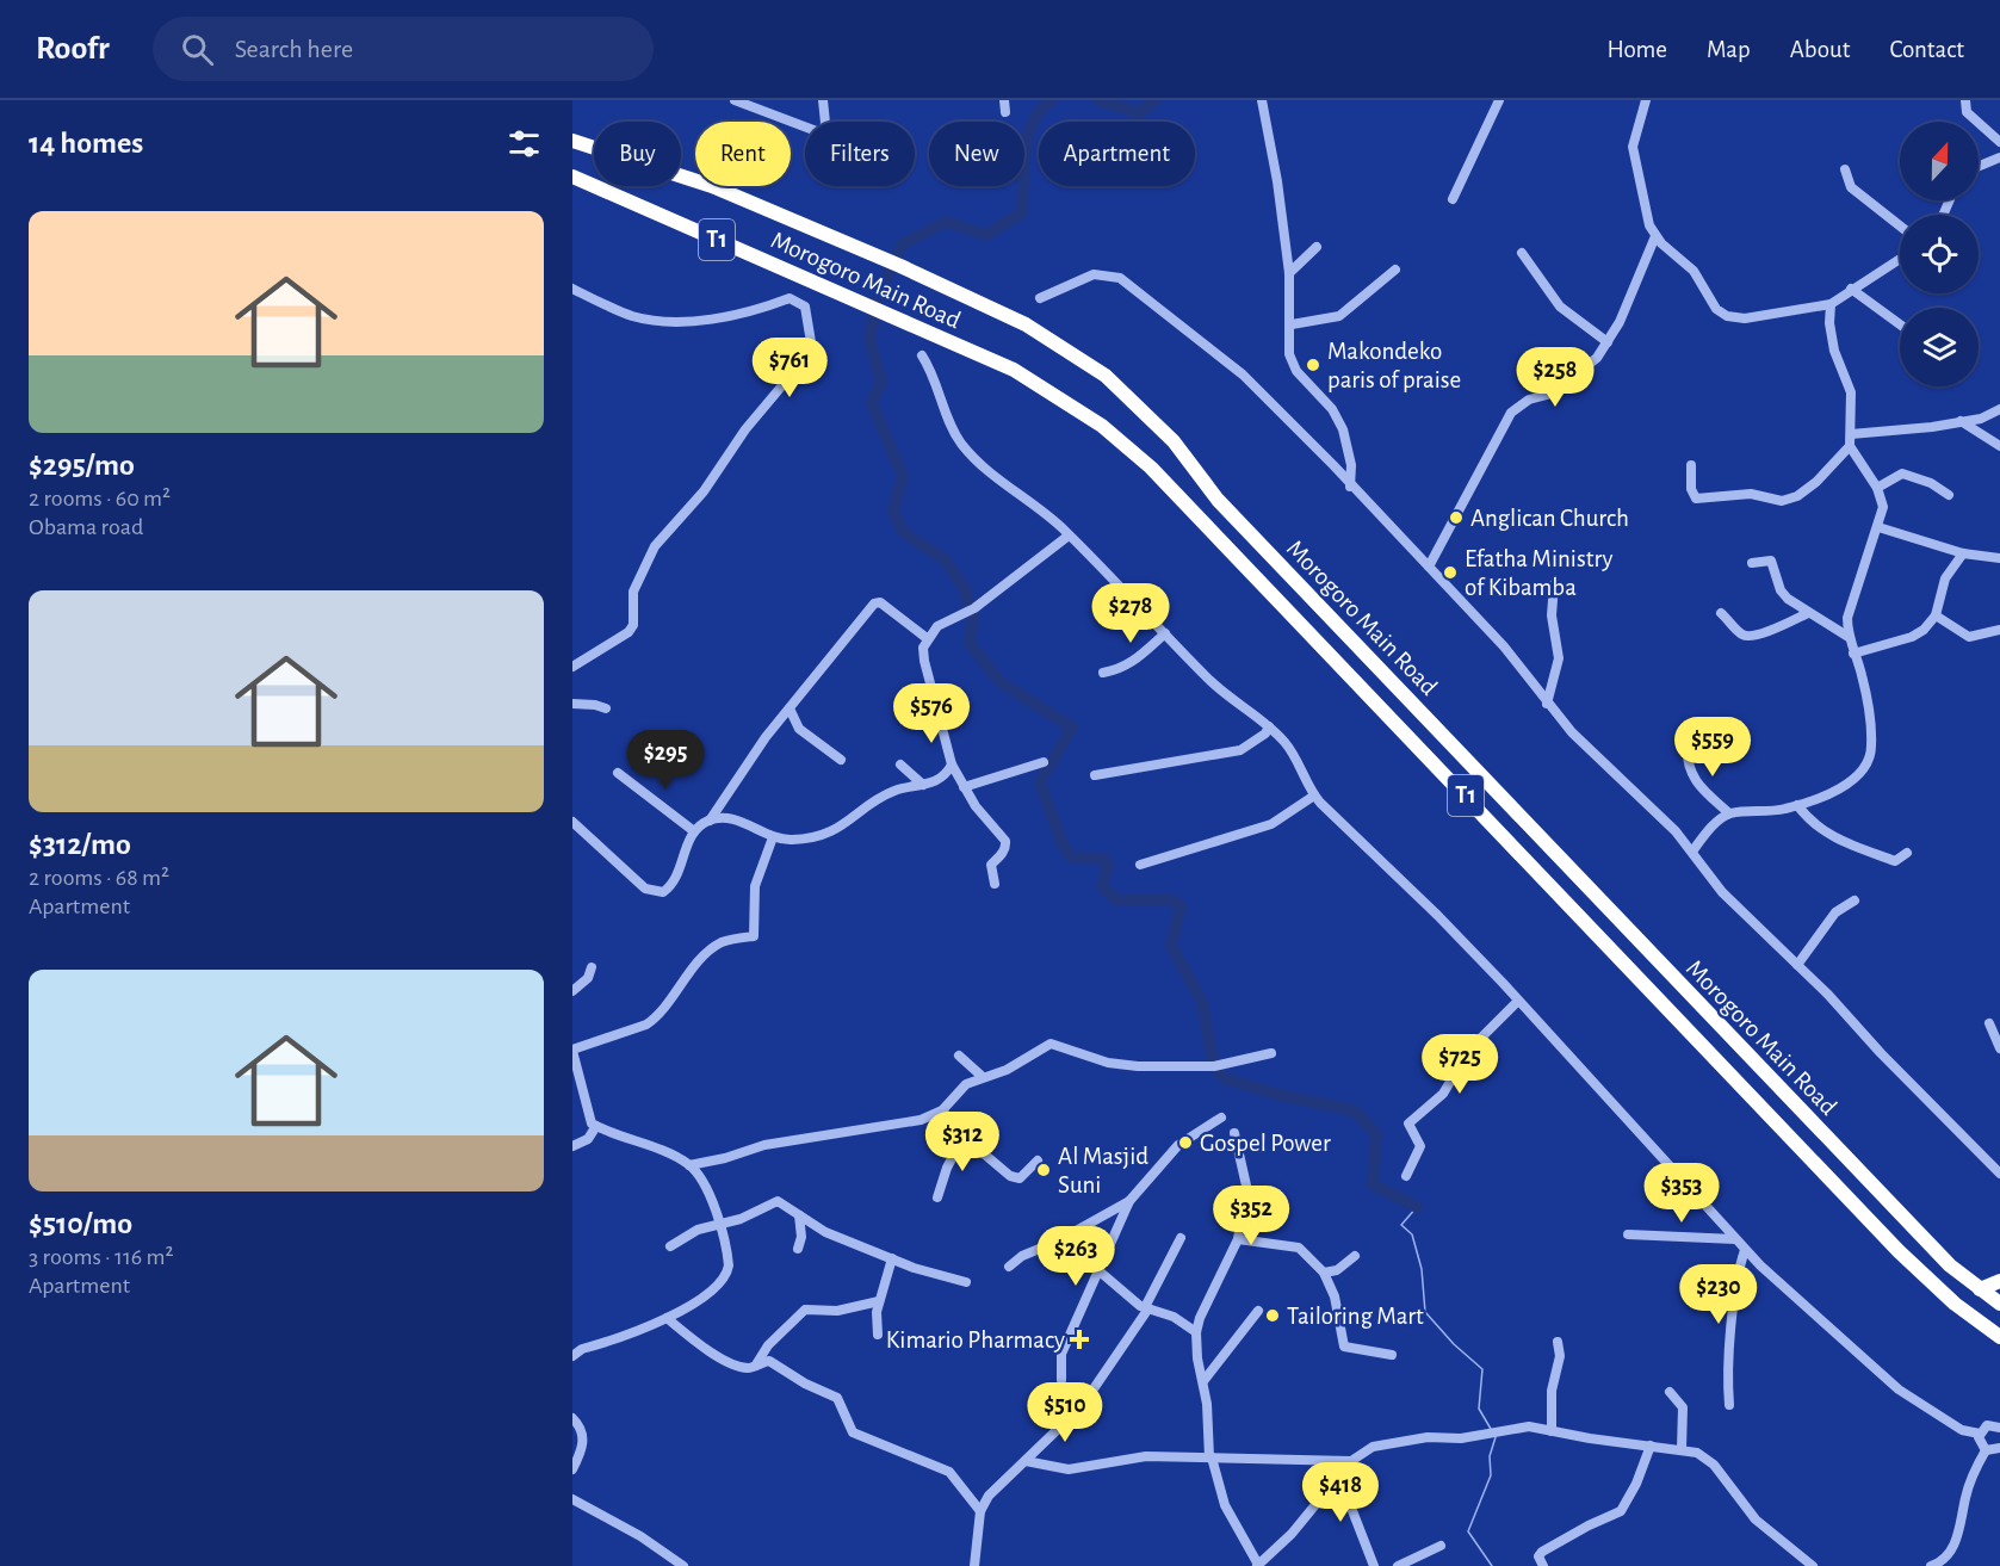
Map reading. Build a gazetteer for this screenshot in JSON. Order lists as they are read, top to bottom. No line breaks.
{"streets":{"highway":["T1","Morogoro Main Road"]},"places":{"other":["Makondeko paris of praise","Anglican Church","Efatha Ministry of Kibamba","Gospel Power","Al Masjid Suni","Tailoring Mart"],"health":["Kimario Pharmacy"]},"north":"top","page":{"header":"Roofr","search":"Search here","nav":["Home","Map","About","Contact"],"heading":"14 homes","chip":["Buy","Rent","Filters","New","Apartment"],"list":[{"name":"$295/mo","note":"2 rooms · 60 m² · Obama road"},{"name":"$312/mo","note":"2 rooms · 68 m² · Apartment"},{"name":"$510/mo","note":"3 rooms · 116 m² · Apartment"}],"price":["$761","$258","$278","$576","$559","$295","$725","$312","$353","$352","$263","$230","$510","$418"]}}
